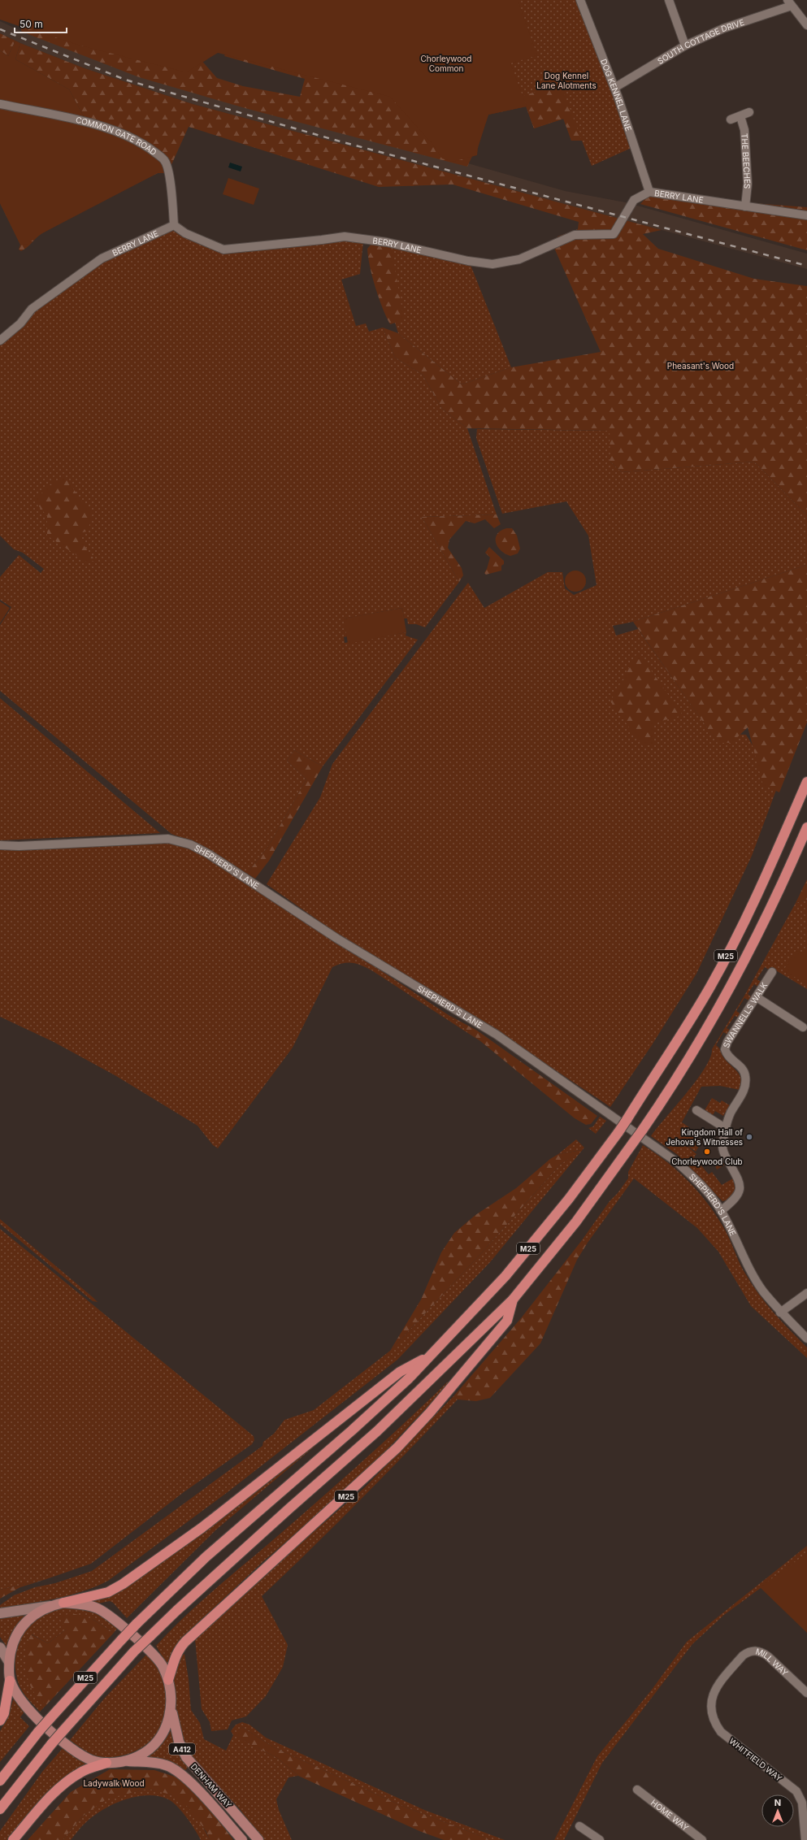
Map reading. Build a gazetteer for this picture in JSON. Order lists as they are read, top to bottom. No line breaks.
{"streets":{"highway":["M25"],"main road":["A412","DENHAM WAY"],"street":["SOUTH COTTAGE DRIVE","DOG KENNEL LANE","COMMON GATE ROAD","THE BEECHES","BERRY LANE","SHEPHERD'S LANE","SWANNELLS WALK","MILL WAY","WHITFIELD WAY","HOME WAY"]},"crossings":[["SOUTH COTTAGE DRIVE","DOG KENNEL LANE"],["DOG KENNEL LANE","BERRY LANE"],["COMMON GATE ROAD","BERRY LANE"],["THE BEECHES","BERRY LANE"],["SHEPHERD'S LANE","SWANNELLS WALK"],["M25","DENHAM WAY"],["MILL WAY","WHITFIELD WAY"]],"parks":["Chorleywood Common","Dog Kennel Lane Alotments","Pheasant's Wood","Ladywalk Wood"],"places":["Kingdom Hall of Jehova's Witnesses","Chorleywood Club"],"scale_bar":"50 m","north":"top"}
